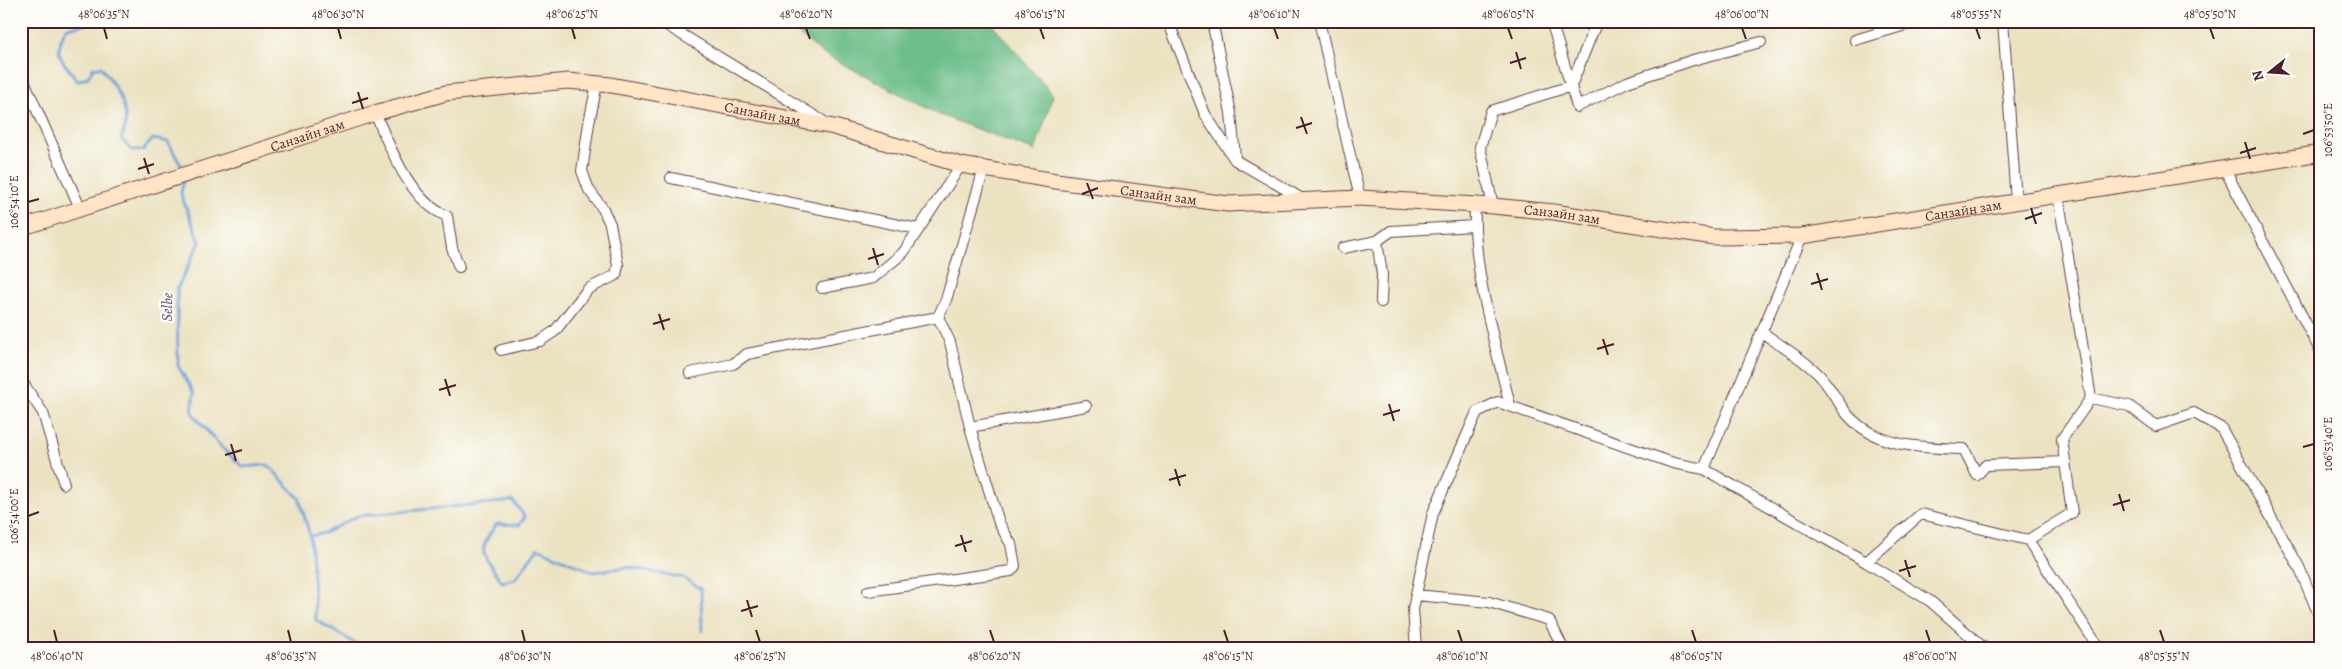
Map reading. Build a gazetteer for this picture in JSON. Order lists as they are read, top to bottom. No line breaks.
{"streets":{"main road":["Санзайн зам"]},"water":["Selbe"],"north":"left","coordinates":["48°06'35\"N","48°06'30\"N","48°06'25\"N","48°06'20\"N","48°06'15\"N","48°06'10\"N","48°06'05\"N","48°06'00\"N","48°05'55\"N","48°05'50\"N","106°53'50\"E","106°54'10\"E","106°53'40\"E","106°54'00\"E","48°06'40\"N"]}
